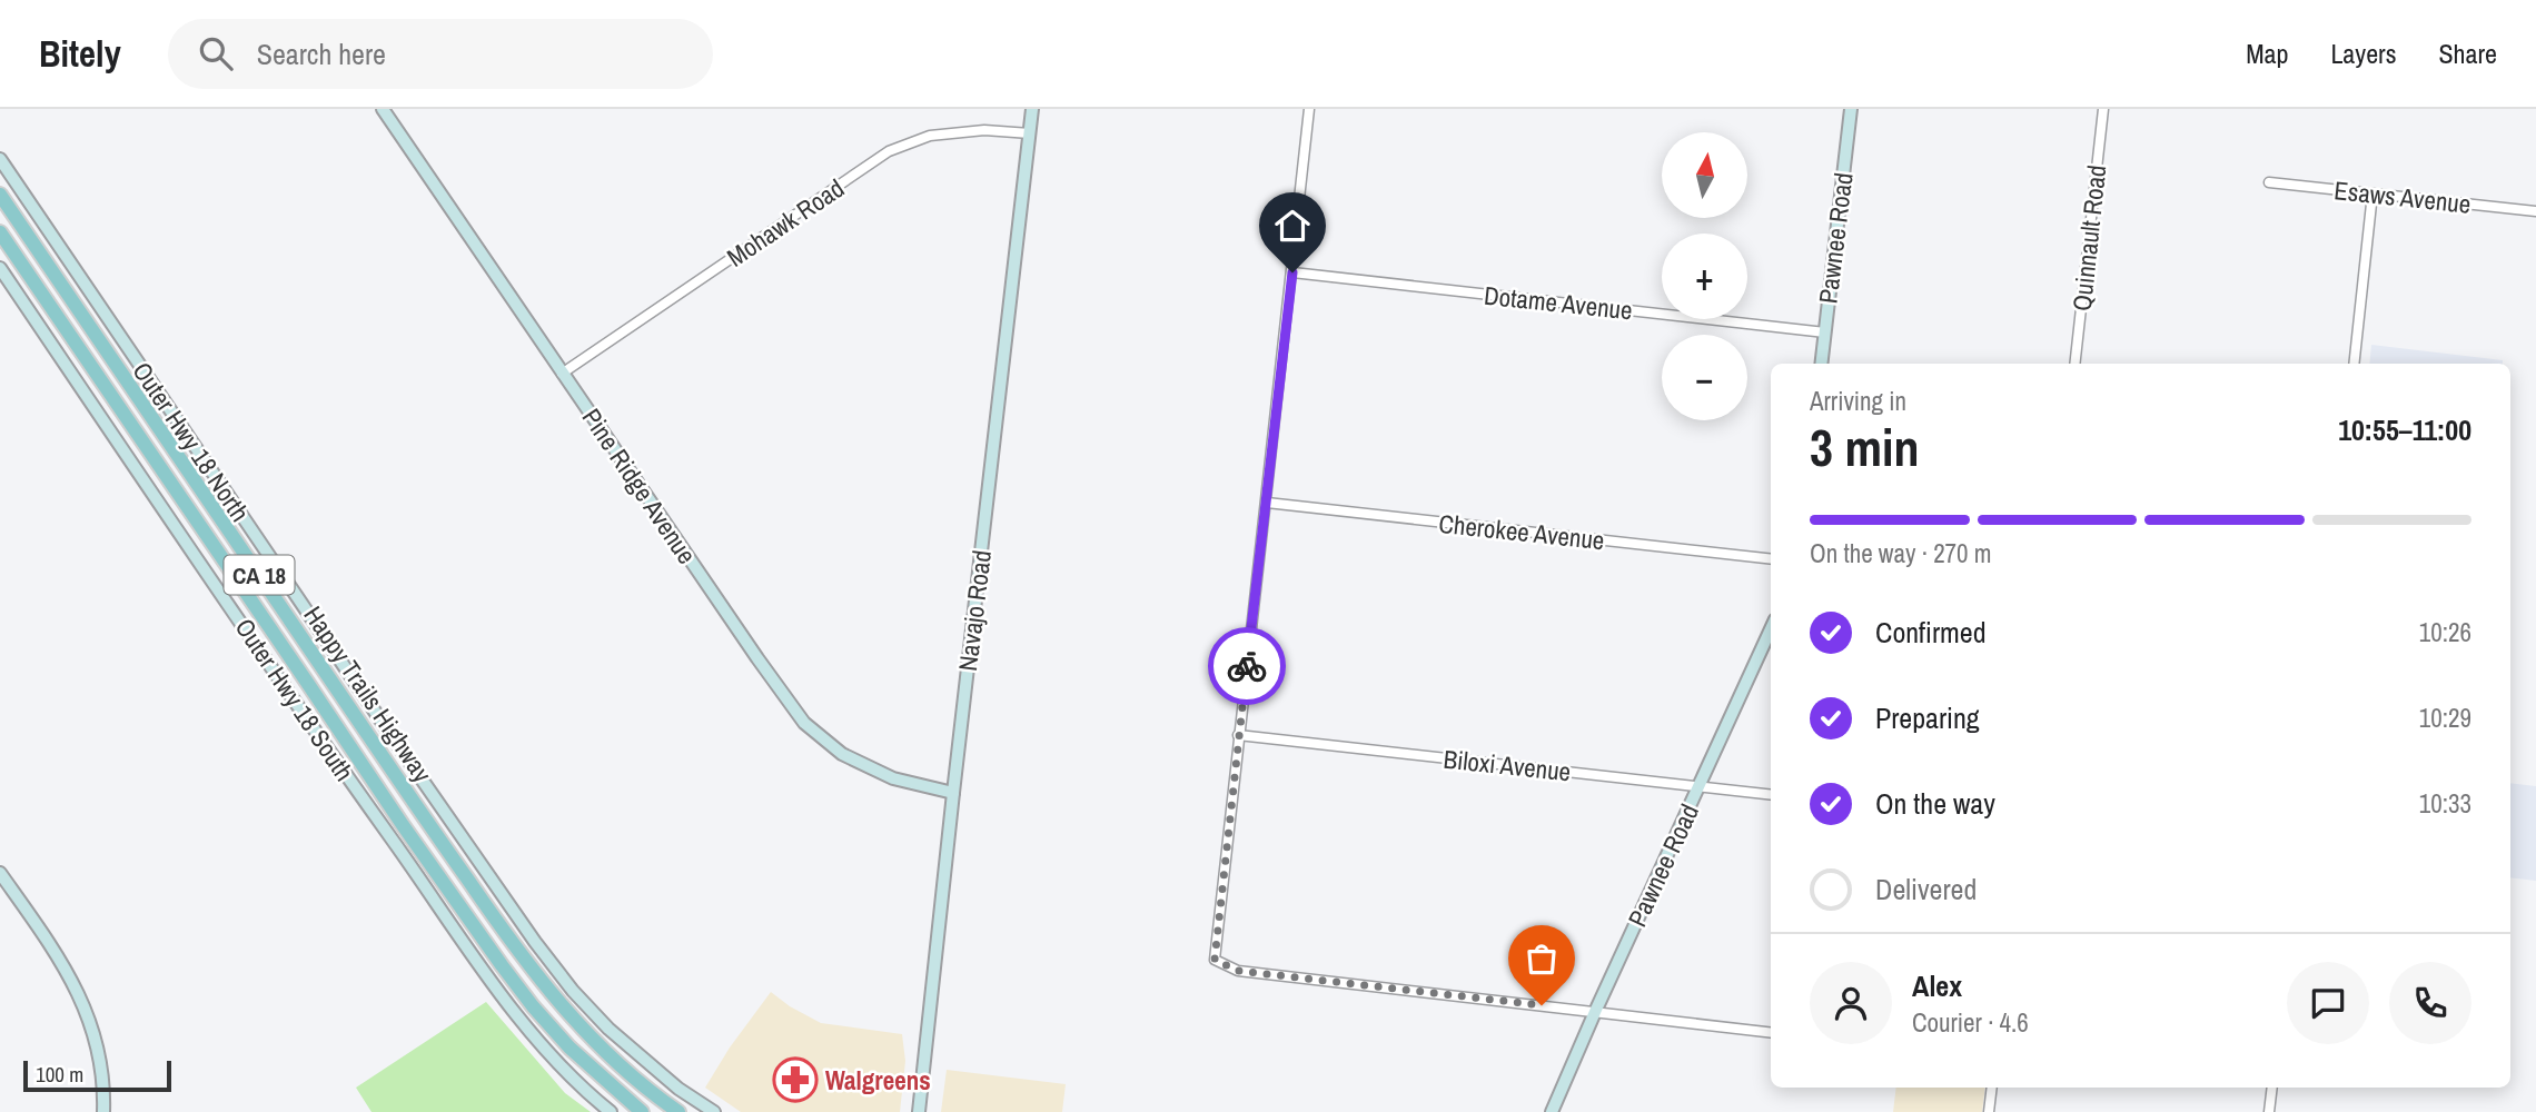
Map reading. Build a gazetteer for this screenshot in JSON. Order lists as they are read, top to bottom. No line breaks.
{"streets":{"main road":["CA 18","Happy Trails Highway"],"street":["Esaws Avenue","Mohawk Road","Pawnee Road","Quinnault Road","Dotame Avenue","Outer Hwy 18 North","Pine Ridge Avenue","Cherokee Avenue","Navajo Road","Outer Hwy 18 South","Biloxi Avenue"]},"crossings":[["Mohawk Road","Pine Ridge Avenue"],["Mohawk Road","Navajo Road"],["Pawnee Road","Dotame Avenue"],["Pawnee Road","Biloxi Avenue"],["Pine Ridge Avenue","Navajo Road"]],"places":{"pharmacy":["Walgreens"]},"scale_bar":"100 m","north":"top","page":{"header":"Bitely","search":"Search here","nav":["Map","Layers","Share"],"map_buttons":["+","−"],"heading":["3 min","Arriving in","10:55–11:00"],"panel":["Alex","Courier · 4.6"],"bar":"On the way · 270 m","list":[["Confirmed","10:26"],["Preparing","10:29"],["On the way","10:33"],"Delivered"],"scale":"100 m"}}
